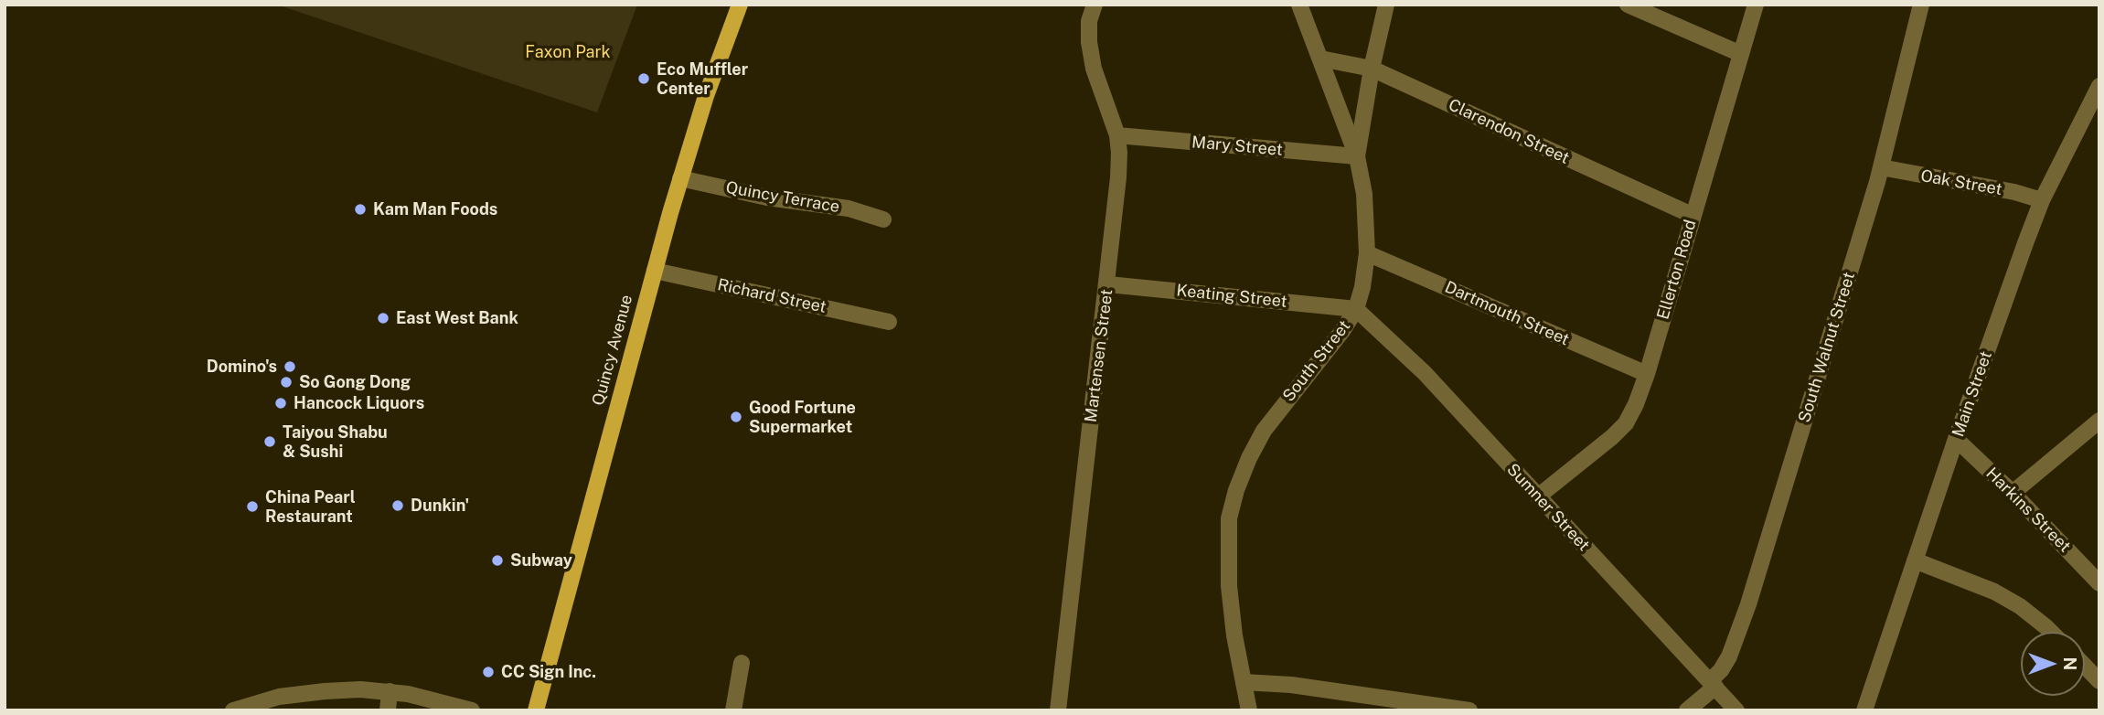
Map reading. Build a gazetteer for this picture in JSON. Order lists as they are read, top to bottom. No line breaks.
{"streets":{"main road":["Quincy Avenue"],"street":["Clarendon Street","Mary Street","Oak Street","Quincy Terrace","Ellerton Road","Richard Street","Keating Street","Dartmouth Street","South Walnut Street","Martensen Street","South Street","Main Street","Sumner Street","Harkins Street"]},"crossings":[["Clarendon Street","Ellerton Road"],["Clarendon Street","South Street"],["Mary Street","Martensen Street"],["Mary Street","South Street"],["Oak Street","South Walnut Street"],["Oak Street","Main Street"],["Quincy Terrace","Quincy Avenue"],["Ellerton Road","Dartmouth Street"],["Ellerton Road","Sumner Street"],["Richard Street","Quincy Avenue"],["Keating Street","Martensen Street"],["Keating Street","South Street"],["Keating Street","Sumner Street"],["Dartmouth Street","South Street"],["South Walnut Street","Sumner Street"],["South Street","Sumner Street"],["Main Street","Harkins Street"]],"parks":["Faxon Park"],"places":["Eco Muffler Center","Kam Man Foods","East West Bank","Domino's","So Gong Dong","Hancock Liquors","Good Fortune Supermarket","Taiyou Shabu & Sushi","Dunkin'","China Pearl Restaurant","Subway","CC Sign Inc."],"north":"right"}
